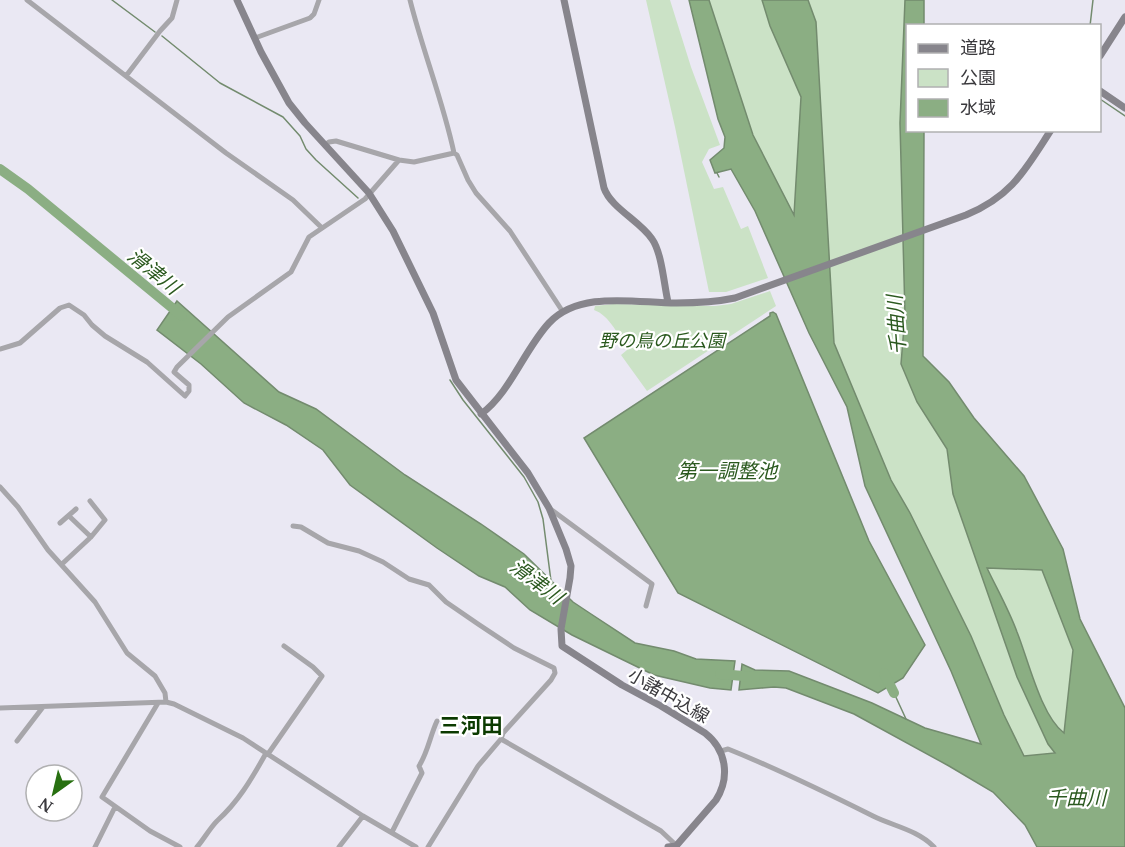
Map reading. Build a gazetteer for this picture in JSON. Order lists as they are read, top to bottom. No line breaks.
{"streets":{"street":["小諸中込線"]},"districts":["三河田"],"water":["滑津川","千曲川","第一調整池"],"parks":["野の鳥の丘公園"],"legend":["道路","公園","水域"],"north":"bottom left"}
